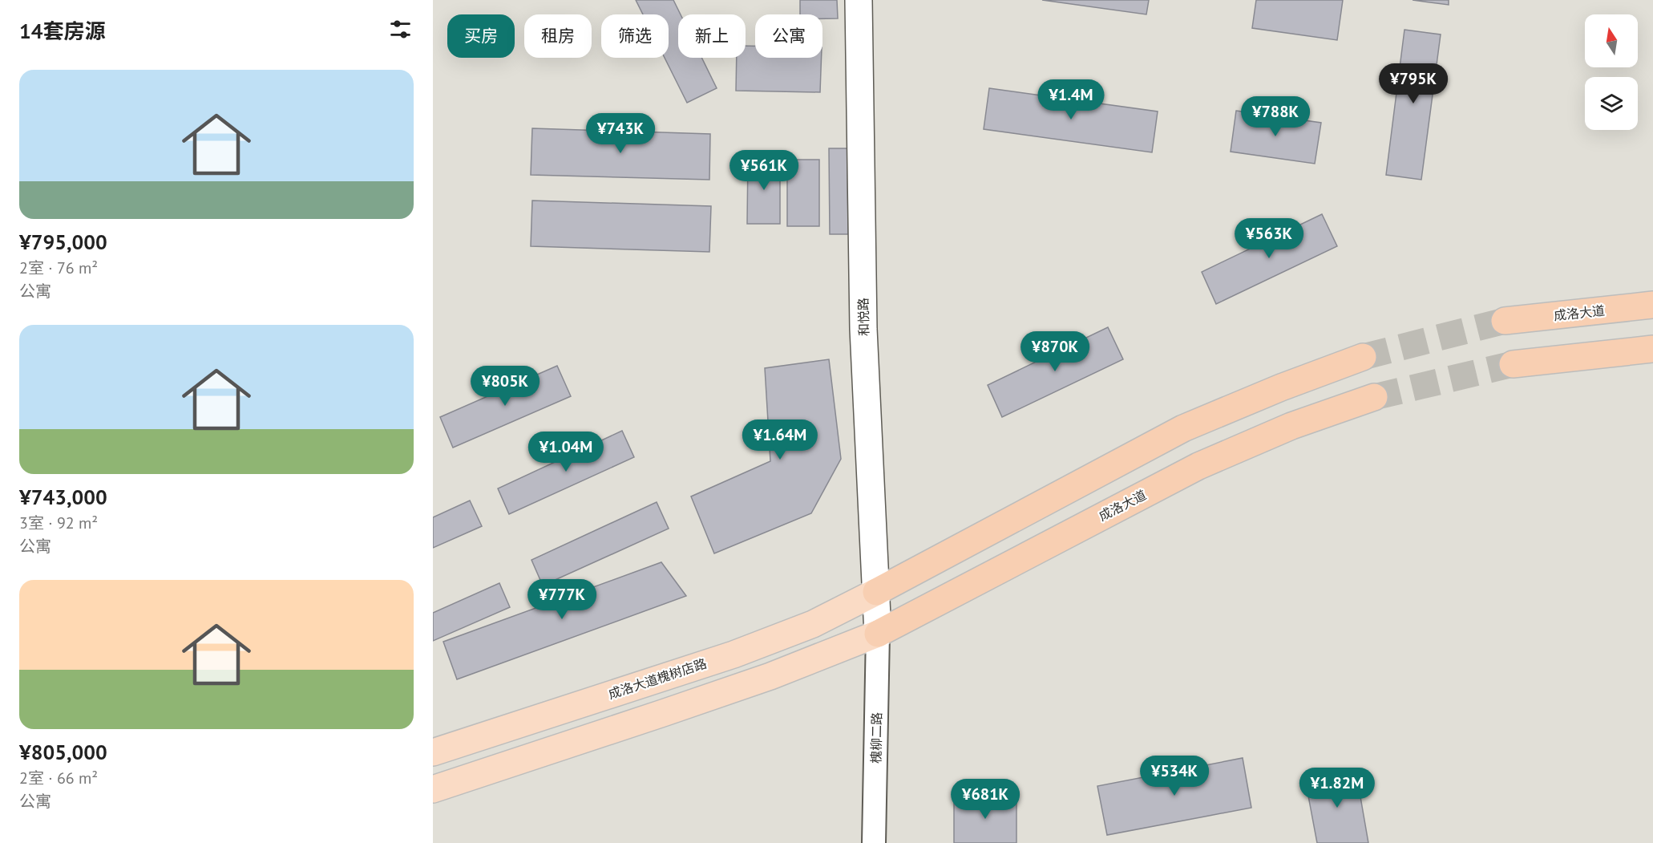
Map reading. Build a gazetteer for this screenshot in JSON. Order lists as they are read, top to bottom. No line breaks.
{"streets":{"highway":["成洛大道"],"main road":["成洛大道槐树店路"],"street":["和悦路","槐柳二路"]},"crossings":[["成洛大道","和悦路"],["成洛大道","槐柳二路"],["和悦路","成洛大道槐树店路"],["和悦路","槐柳二路"]],"north":"top","page":{"heading":"14套房源","chip":["买房","租房","筛选","新上","公寓"],"list":[{"name":"¥795,000","note":"2室 · 76 m² · 公寓"},{"name":"¥743,000","note":"3室 · 92 m² · 公寓"},{"name":"¥805,000","note":"2室 · 66 m² · 公寓"}],"price":["¥795K","¥1.4M","¥788K","¥743K","¥561K","¥563K","¥870K","¥805K","¥1.64M","¥1.04M","¥777K","¥534K","¥1.82M","¥681K"]}}
